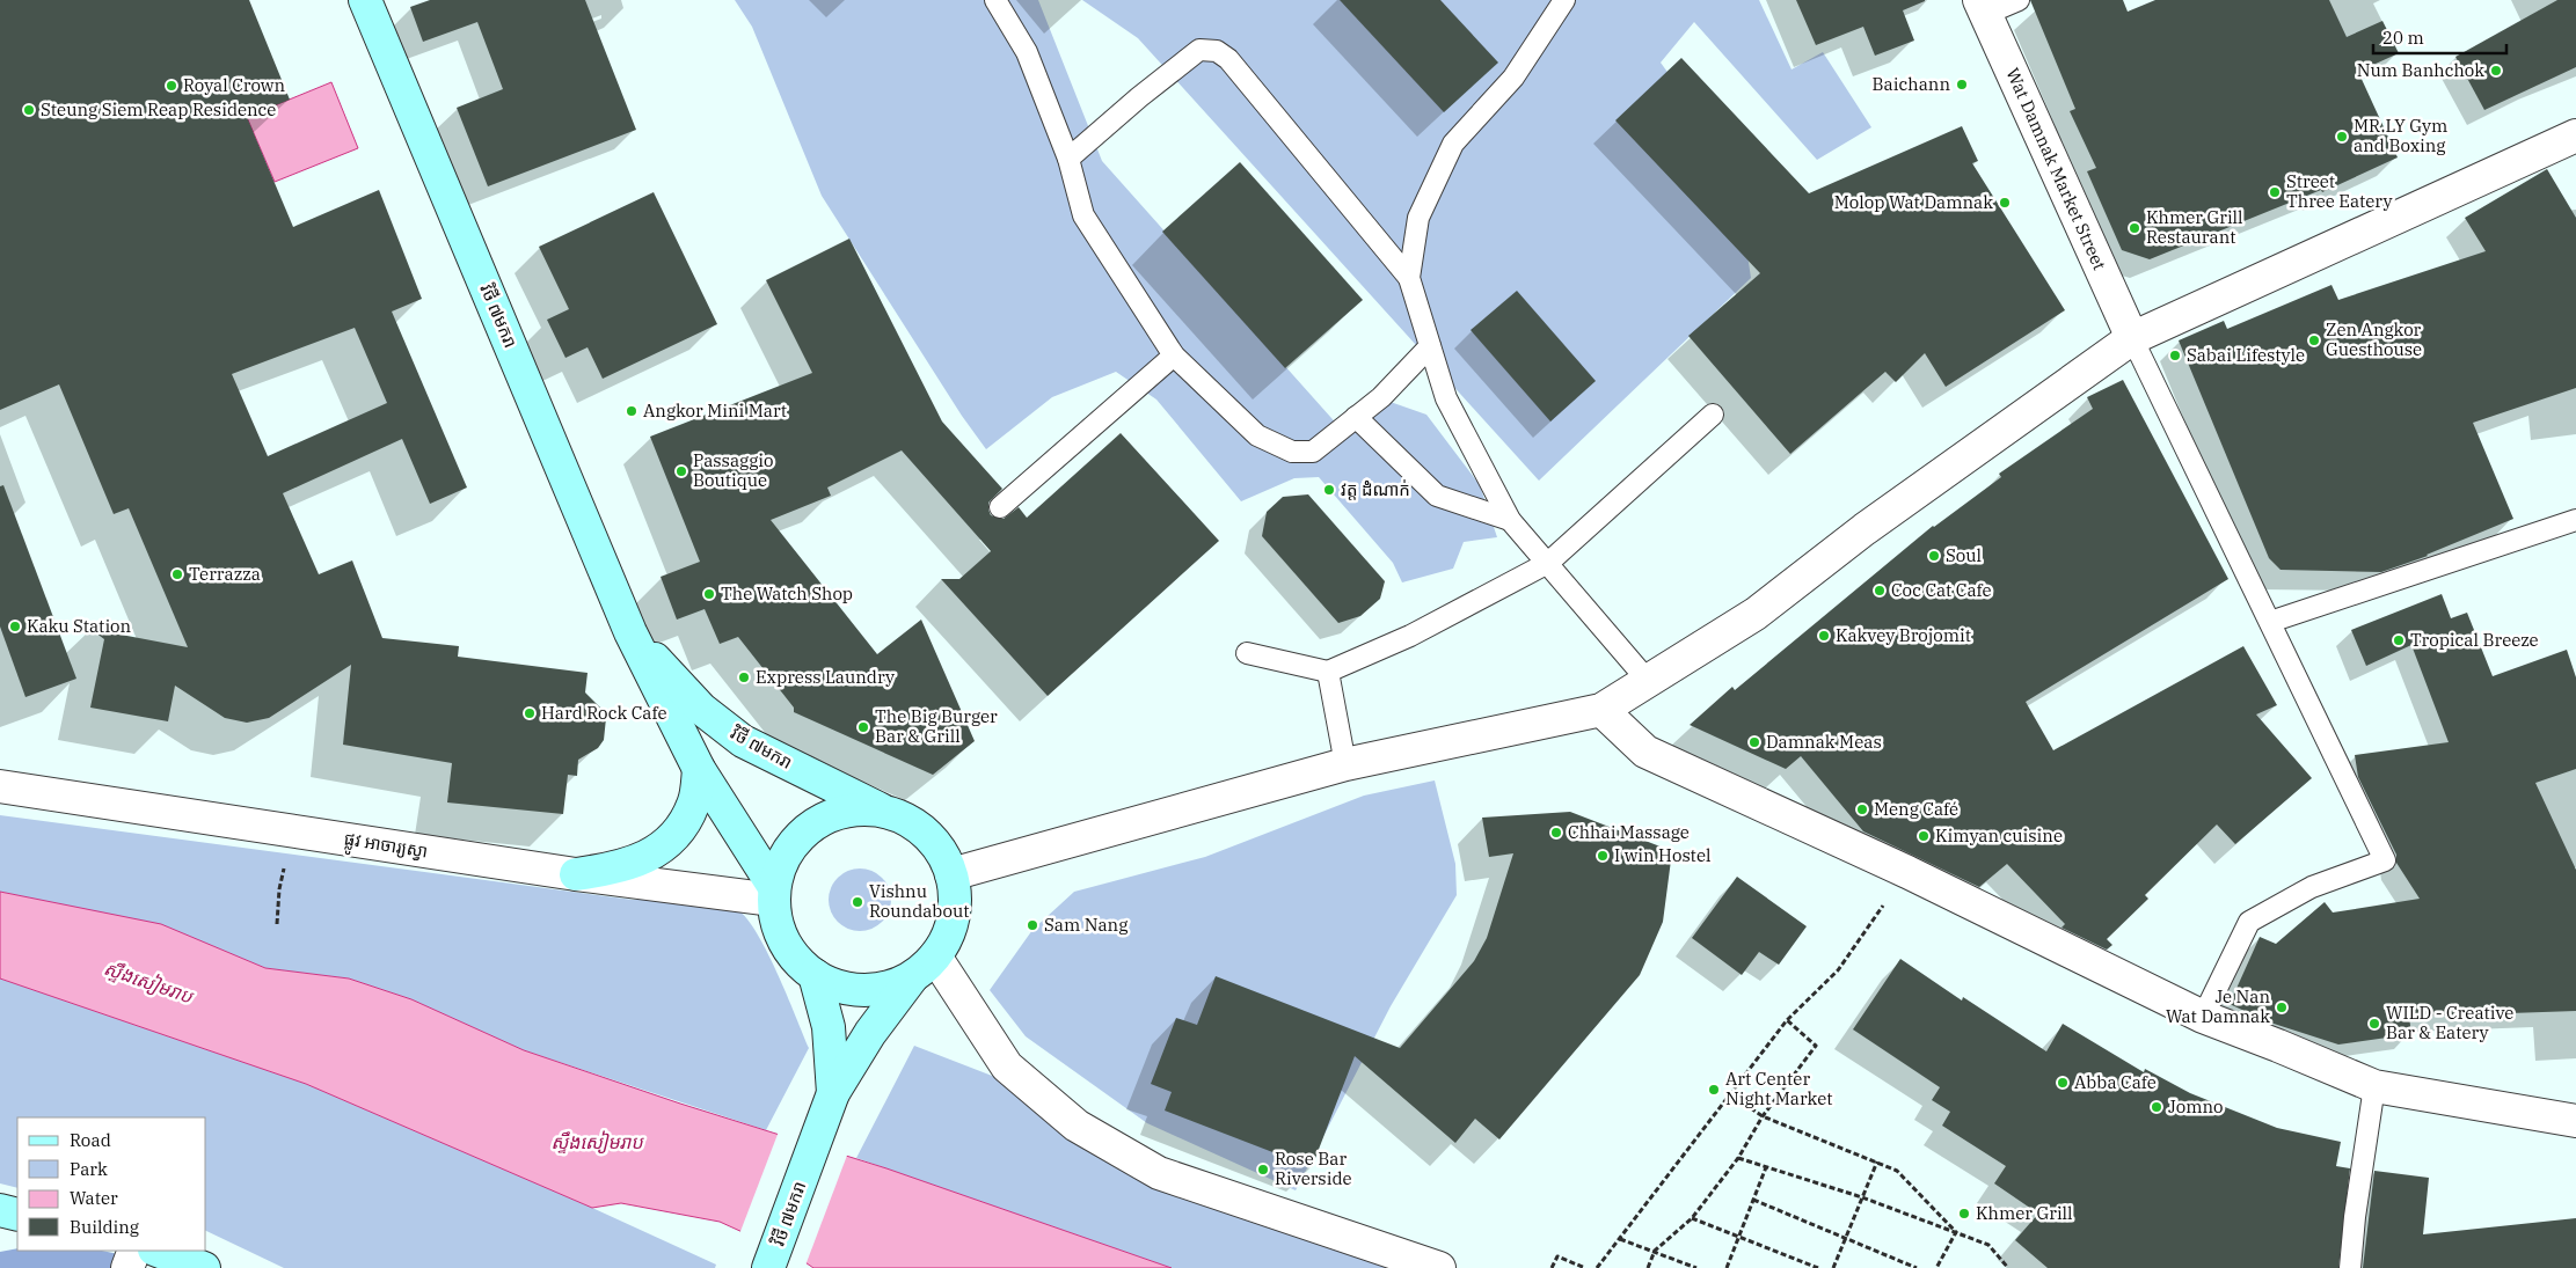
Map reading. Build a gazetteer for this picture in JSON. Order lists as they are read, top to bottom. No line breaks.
{"streets":{"main road":["វិថី ៧មករា"],"street":["Wat Damnak Market Street","ផ្លូវ អាចារ្យស្វា"]},"crossings":[["វិថី ៧មករា","ផ្លូវ អាចារ្យស្វា"]],"water":["ស្ទឹងសៀមរាប"],"places":["Num Banhchok","Baichann","Royal Crown","Steung Siem Reap Residence","MR.LY Gym and Boxing","Street Three Eatery","Molop Wat Damnak","Khmer Grill Restaurant","Zen Angkor Guesthouse","Sabai Lifestyle","Angkor Mini Mart","Passaggio Boutique","វត្ត ដំំណាក់","Soul","Terrazza","Coc Cat Cafe","The Watch Shop","Kaku Station","Kakvey Brojomit","Tropical Breeze","Express Laundry","Hard Rock Cafe","The Big Burger Bar & Grill","Damnak Meas","Meng Café","Chhai Massage","Kimyan cuisine","I win Hostel","Vishnu Roundabout","Sam Nang","Je Nan Wat Damnak","WILD - Creative Bar & Eatery","Abba Cafe","Art Center Night Market","Jomno","Rose Bar Riverside","Khmer Grill"],"legend":["Road","Park","Water","Building"],"scale_bar":"20 m"}
